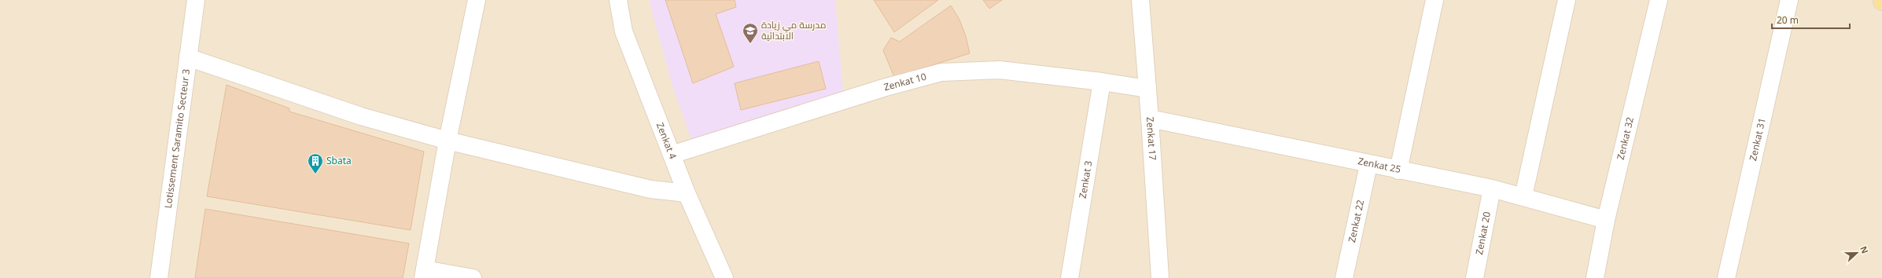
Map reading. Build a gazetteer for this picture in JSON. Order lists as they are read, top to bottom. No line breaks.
{"streets":{"street":["Zenkat 10","Lotissement Saramito Secteur 3","Zenkat 17","Zenkat 32","Zenkat 31","Zenkat 4","Zenkat 25","Zenkat 3","Zenkat 22","Zenkat 20"]},"crossings":[["Zenkat 10","Zenkat 17"],["Zenkat 10","Zenkat 4"],["Zenkat 10","Zenkat 3"],["Zenkat 17","Zenkat 25"],["Zenkat 32","Zenkat 25"],["Zenkat 25","Zenkat 22"],["Zenkat 25","Zenkat 20"]],"places":{"school or university":["مدرسة مي زيادة الابتدائية"],"building":["Sbata"]},"scale_bar":"20 m","north":"right"}
